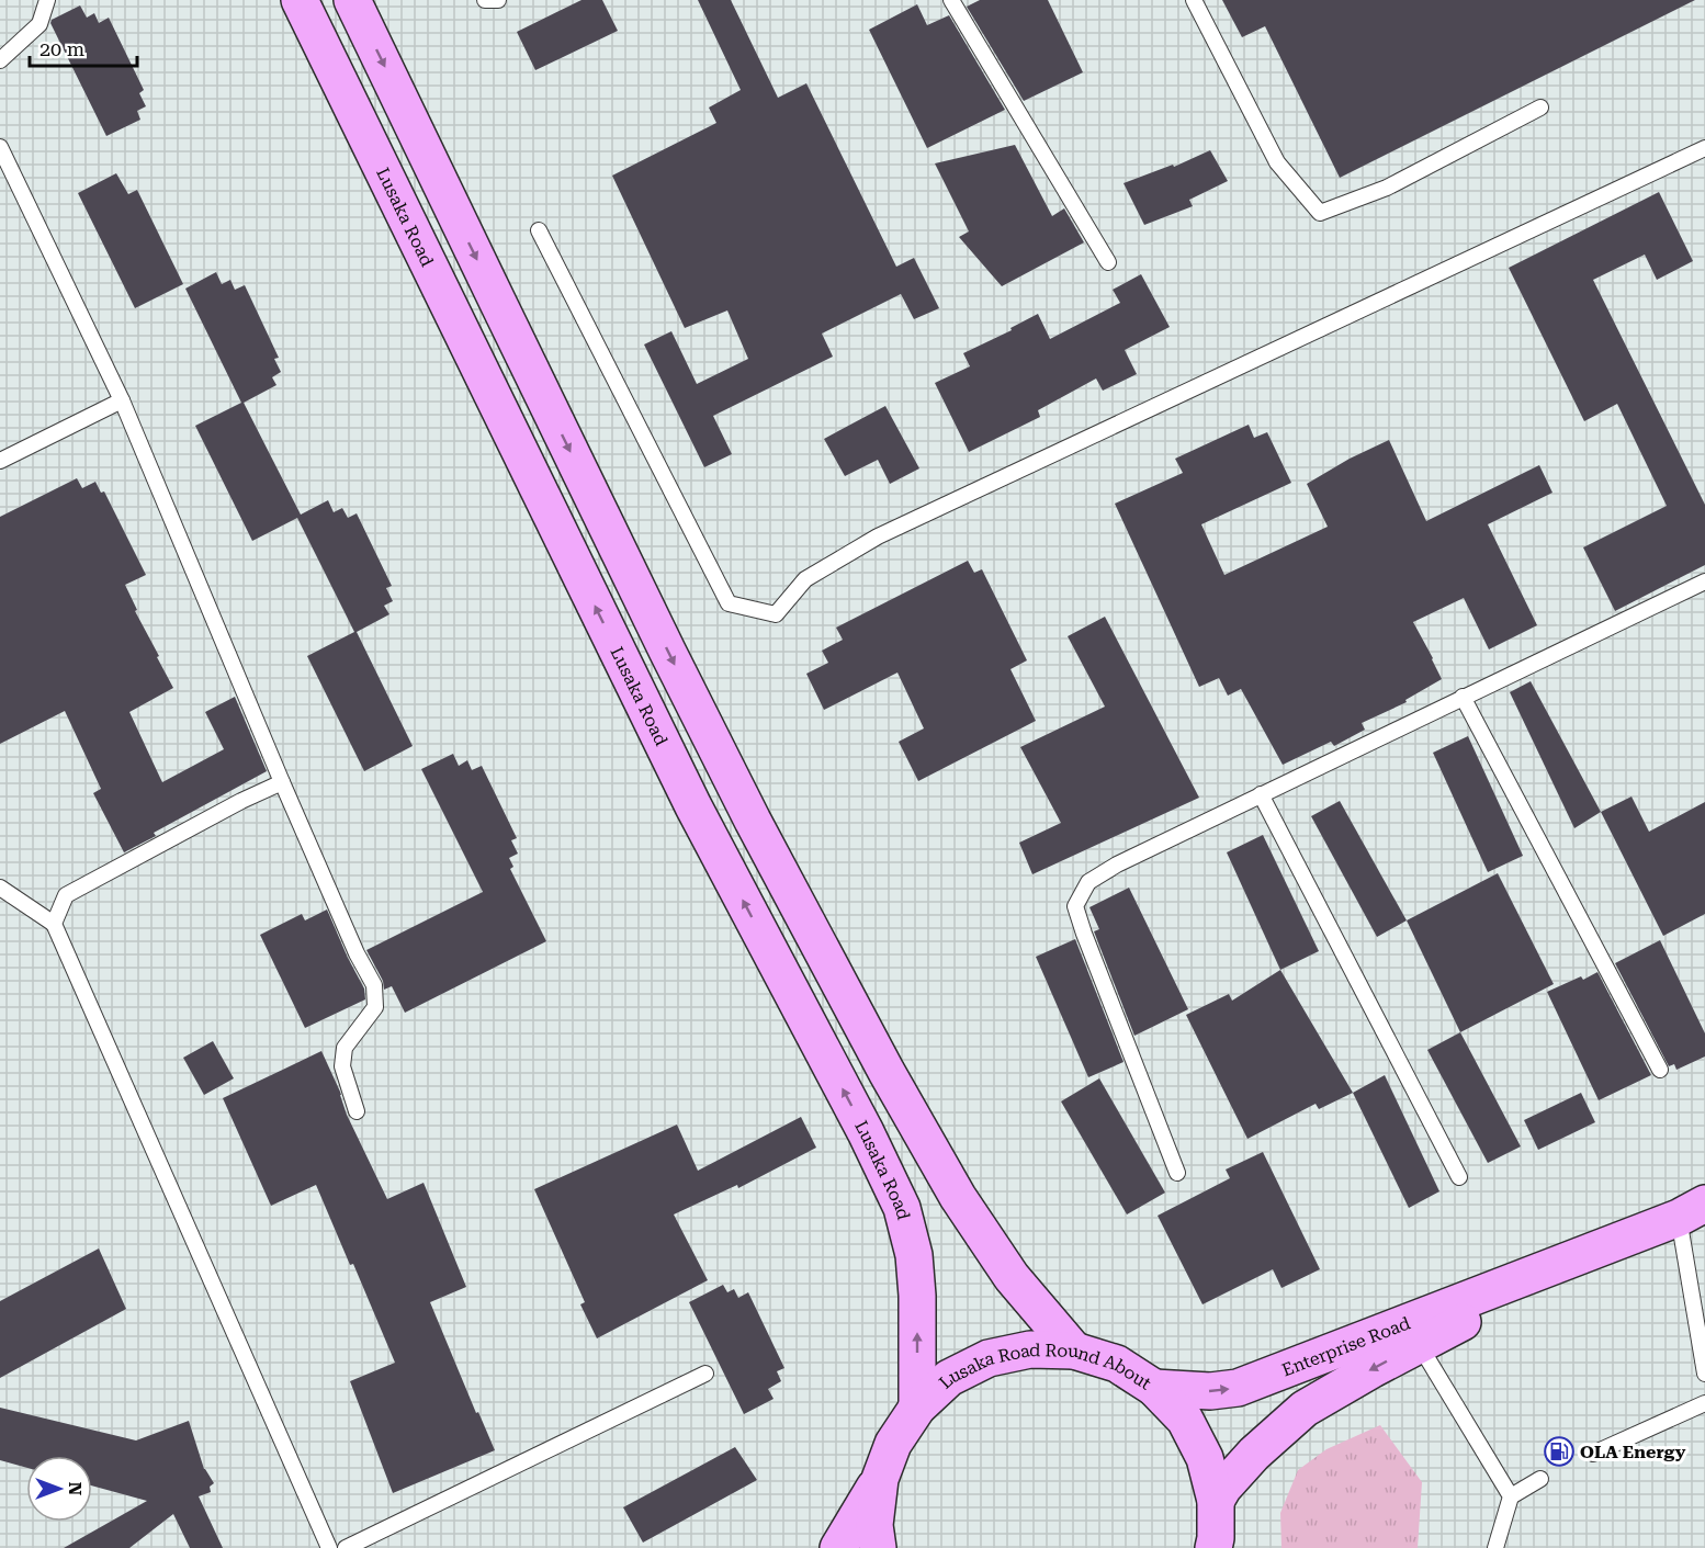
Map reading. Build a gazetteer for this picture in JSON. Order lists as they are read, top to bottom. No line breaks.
{"streets":{"main road":["Lusaka Road","Enterprise Road","Lusaka Road Round About"]},"crossings":[["Lusaka Road","Lusaka Road Round About"],["Enterprise Road","Lusaka Road Round About"]],"places":{"fuel station":["OLA Energy"]},"scale_bar":"20 m","north":"right"}
